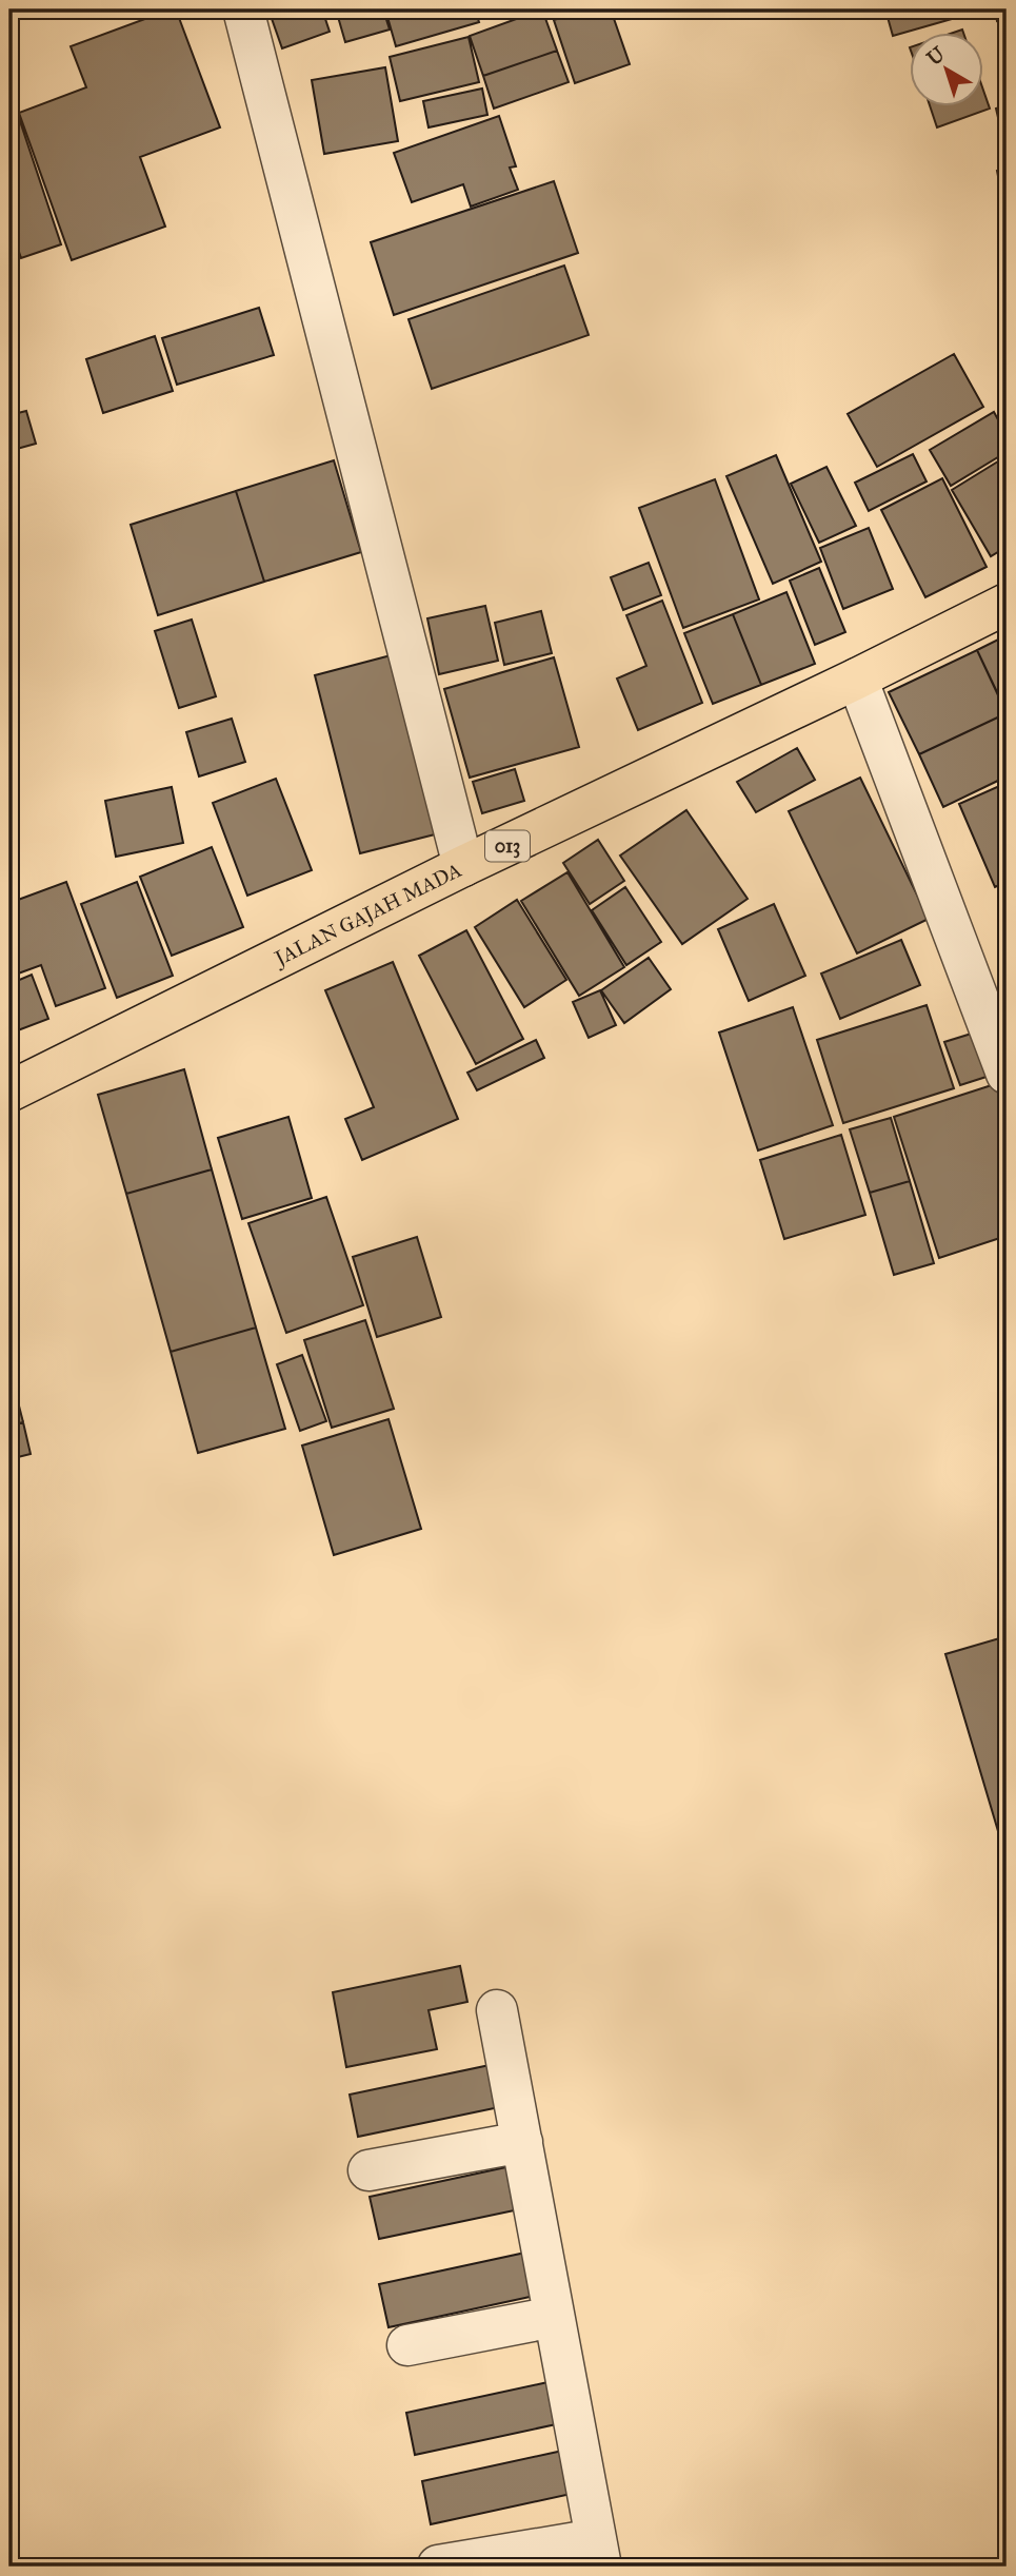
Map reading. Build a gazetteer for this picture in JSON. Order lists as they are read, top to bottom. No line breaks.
{"streets":{"main road":["013","JALAN GAJAH MADA"]},"north":"top left"}
